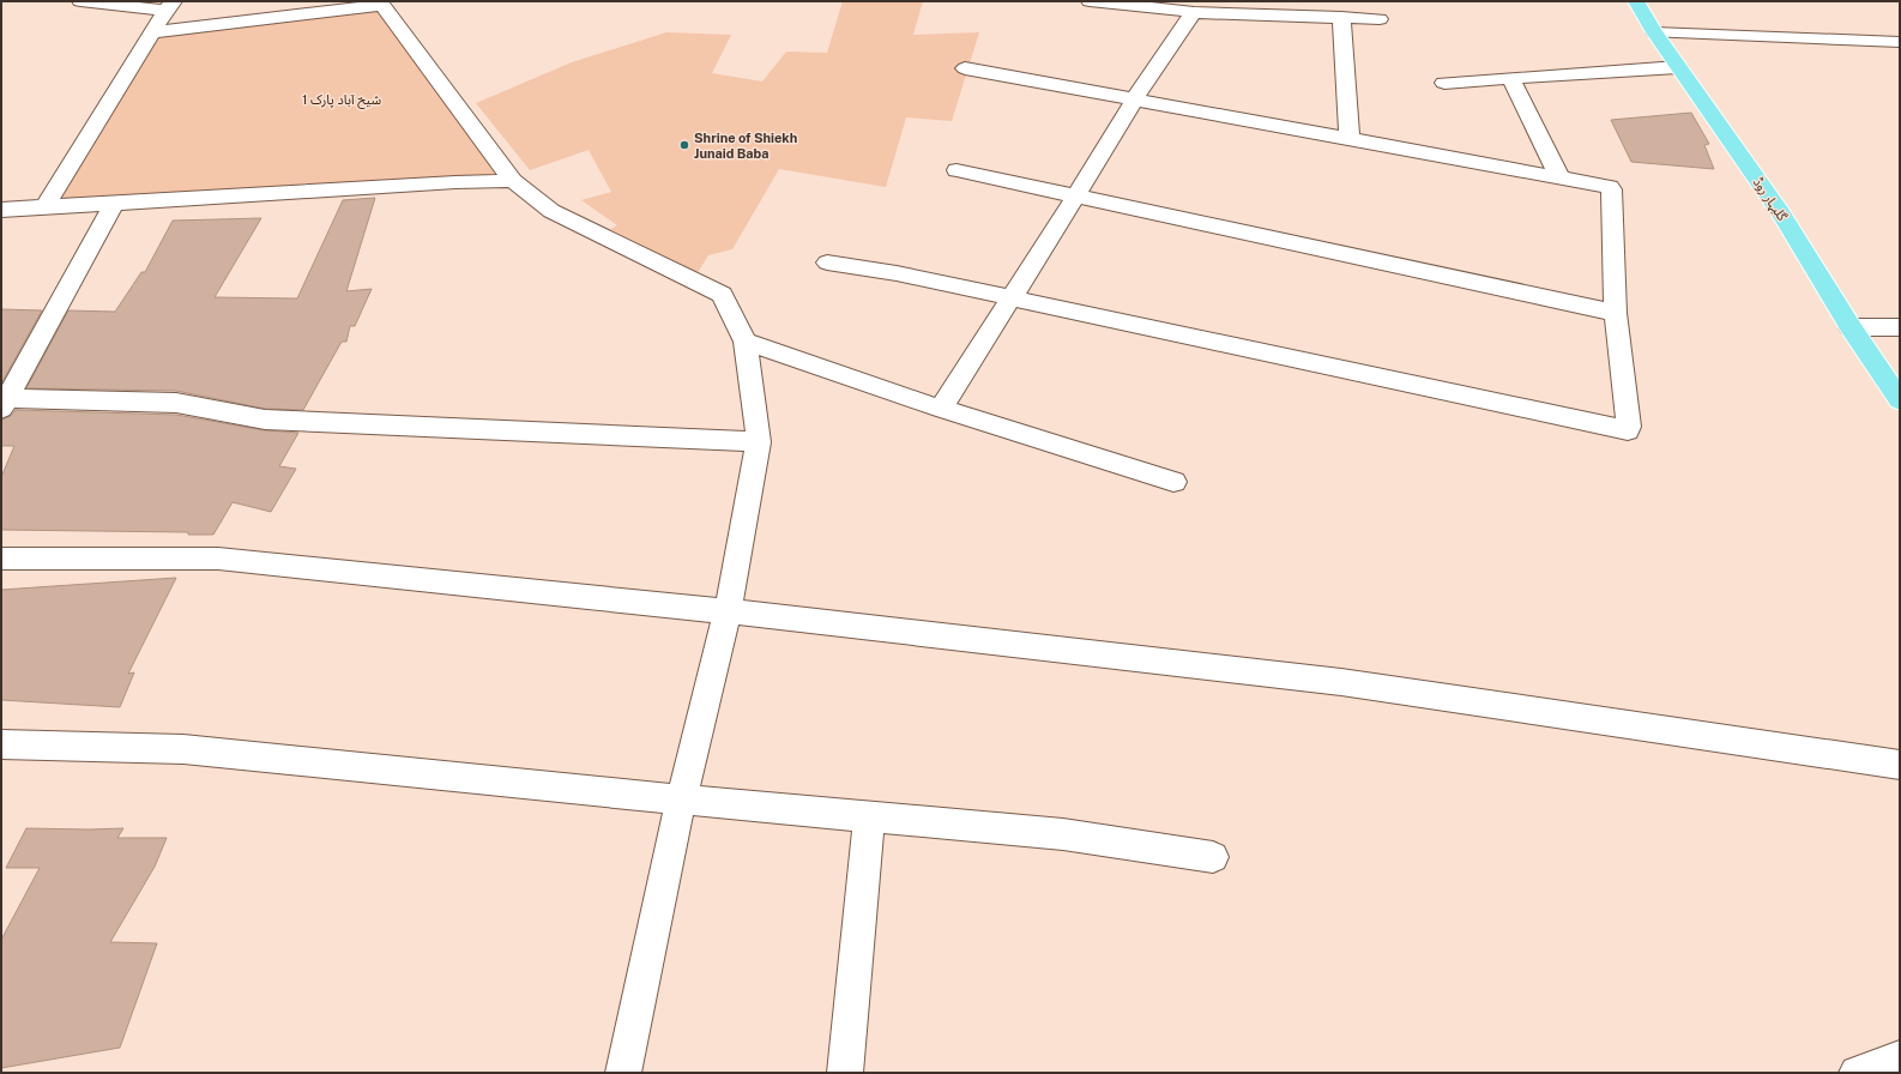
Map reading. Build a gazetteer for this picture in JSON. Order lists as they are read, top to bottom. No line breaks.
{"streets":{"main road":["گلبہار روڈ"]},"parks":["شیخ آباد پارک 1"],"places":["Shrine of Shiekh Junaid Baba"]}
